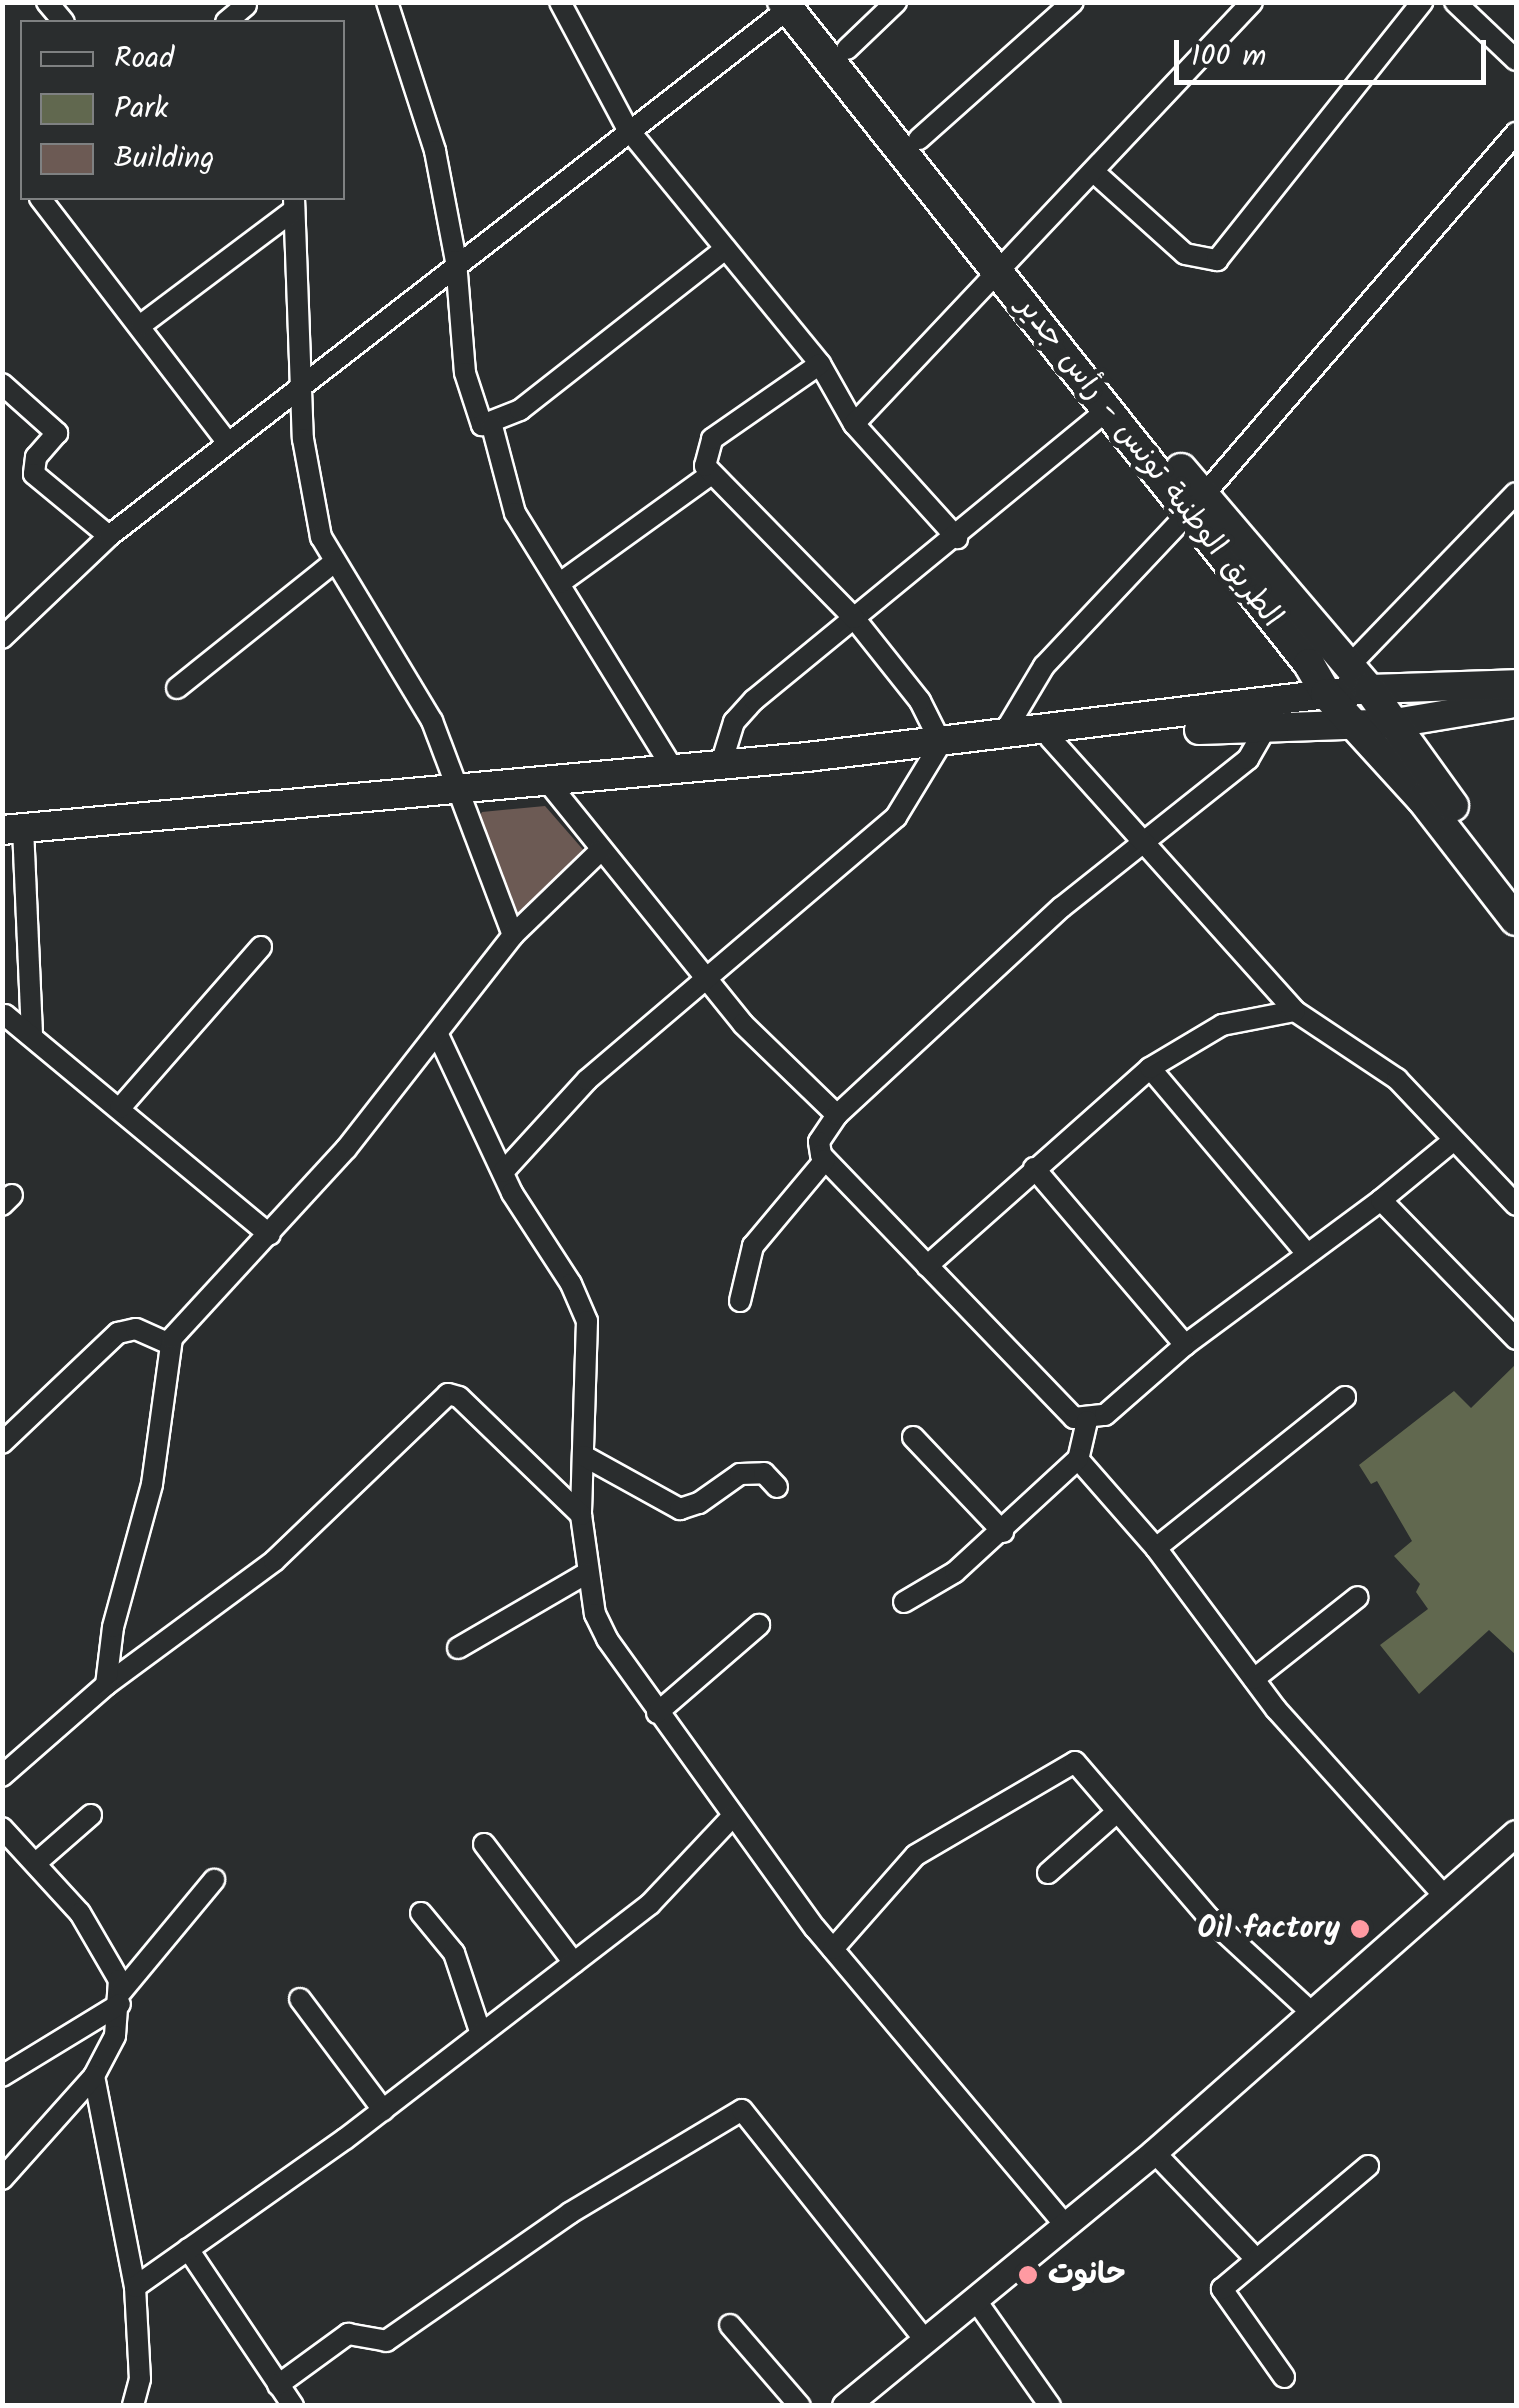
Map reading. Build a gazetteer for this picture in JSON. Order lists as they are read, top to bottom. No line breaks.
{"streets":{"main road":["الطريق الوطنية تونس - رأس جدير"]},"places":["Oil factory","حانوت"],"legend":["Road","Park","Building"],"scale_bar":"100 m"}
